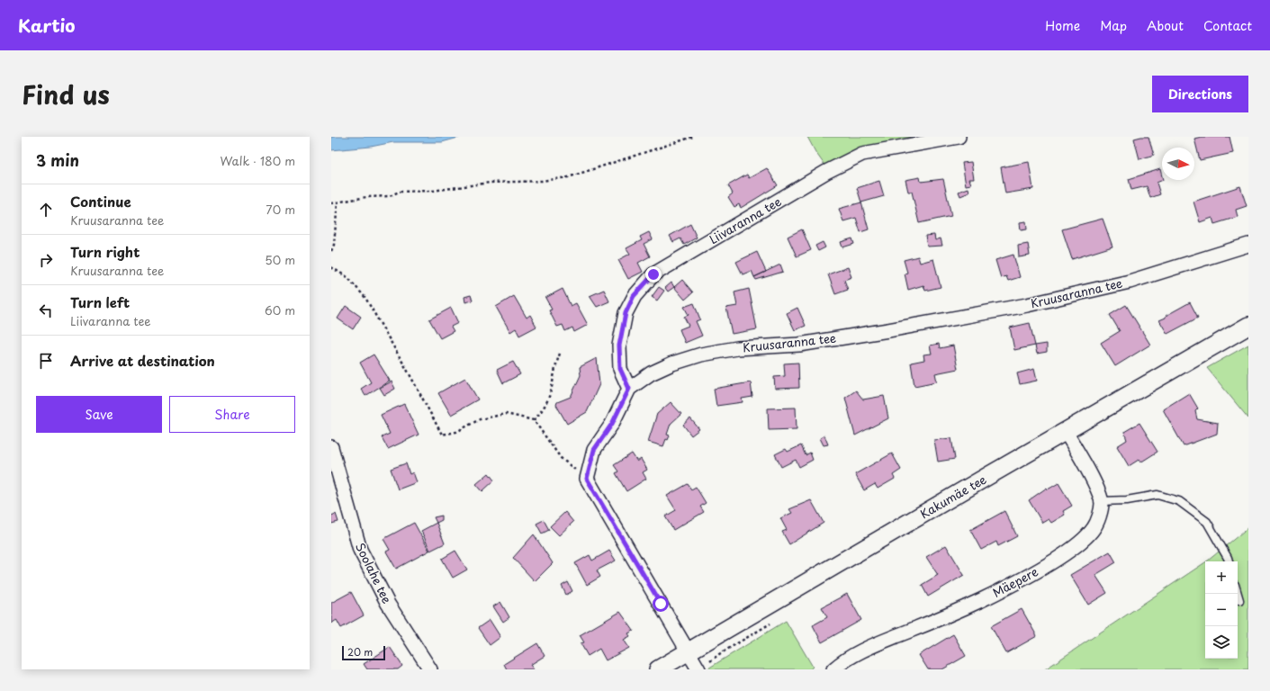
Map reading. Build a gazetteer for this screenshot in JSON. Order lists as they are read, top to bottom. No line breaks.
{"streets":{"street":["Liivaranna tee","Kruusaranna tee","Kakumäe tee","Soolahe tee","Mäepere"]},"crossings":[["Liivaranna tee","Kruusaranna tee"]],"scale_bar":"20 m","north":"right","page":{"header":"Kartio","nav":["Home","Map","About","Contact"],"title":"Find us","buttons":["Directions",["Save","Share"]],"heading":["3 min","Walk · 180 m"],"list":[["Continue","Kruusaranna tee","70 m"],["Turn right","Kruusaranna tee","50 m"],["Turn left","Liivaranna tee","60 m"],"Arrive at destination"],"map_buttons":["+","−"],"scale":"20 m"}}
